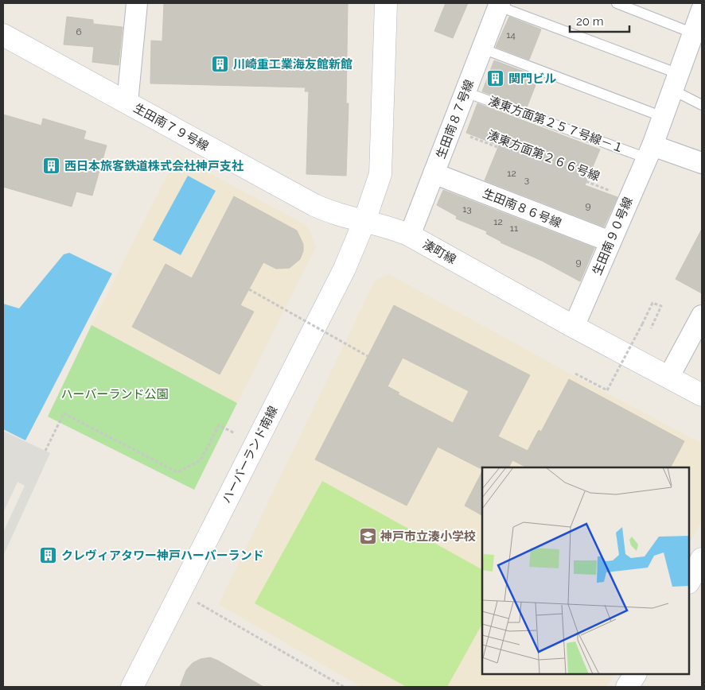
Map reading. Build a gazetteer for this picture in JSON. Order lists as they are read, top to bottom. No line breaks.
{"streets":{"street":["生田南８７号線","生田南７９号線","生田南８６号線","生田南９０号線","湊町線","ハーバーランド南線"],"lane":["湊東方面第２５７号線－１"],"path":["湊東方面第２６６号線"]},"crossings":[["生田南８７号線","湊東方面第２５７号線－１"],["生田南８７号線","湊東方面第２６６号線"],["生田南８７号線","生田南８６号線"],["生田南８７号線","湊町線"],["湊東方面第２５７号線－１","生田南９０号線"],["生田南７９号線","湊町線"],["生田南７９号線","ハーバーランド南線"],["湊東方面第２６６号線","生田南９０号線"],["生田南８６号線","生田南９０号線"],["生田南９０号線","湊町線"],["湊町線","ハーバーランド南線"]],"parks":["ハーバーランド公園"],"places":{"building":["川崎重工業海友館新館","関門ビル","西日本旅客鉄道株式会社神戸支社","クレヴィアタワー神戸ハーバーランド"],"school or university":["神戸市立湊小学校"]},"house_numbers":["6","14","12","3","9","13","12","11","9"],"scale_bar":"20 m"}
